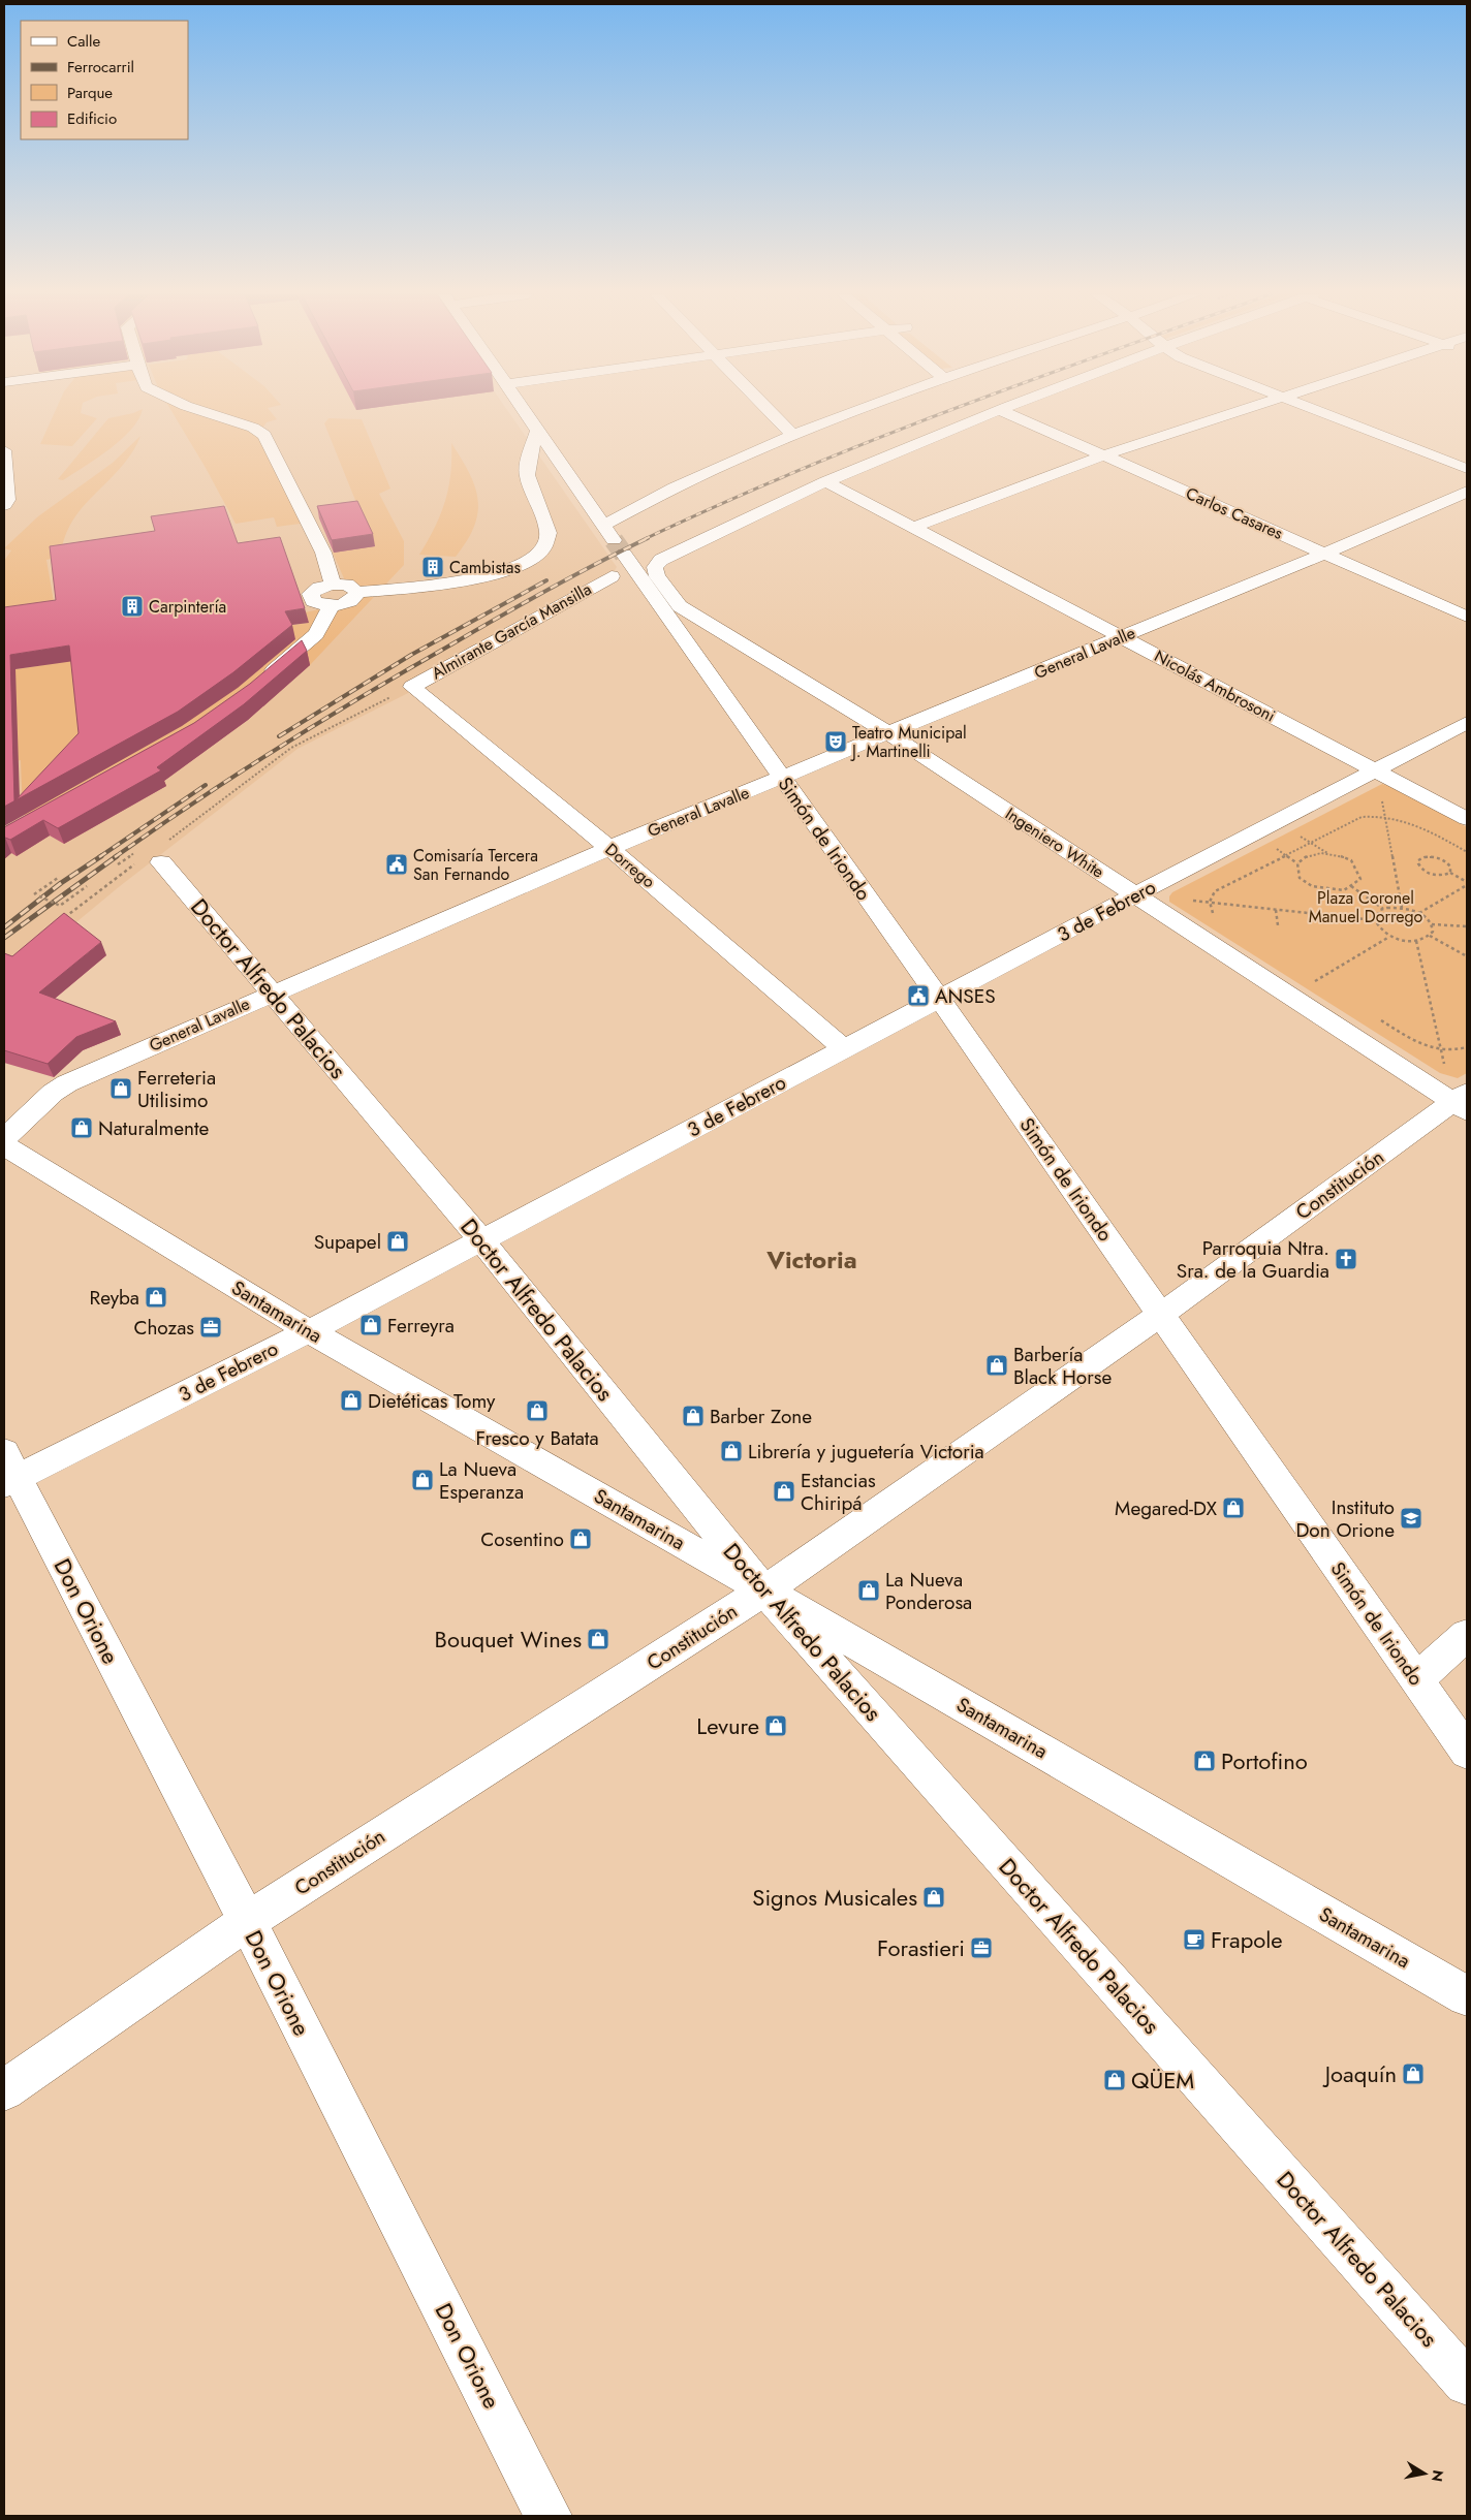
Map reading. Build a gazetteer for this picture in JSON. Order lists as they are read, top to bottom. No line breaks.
{"streets":{"street":["Carlos Casares","Almirante García Mansilla","General Lavalle","Nicolás Ambrosoni","Simón de Iriondo","Ingeniero White","Dorrego","3 de Febrero","Doctor Alfredo Palacios","Constitución","Santamarina","Don Orione"]},"crossings":[["Carlos Casares","General Lavalle"],["Almirante García Mansilla","Dorrego"],["General Lavalle","Nicolás Ambrosoni"],["General Lavalle","Simón de Iriondo"],["General Lavalle","Ingeniero White"],["General Lavalle","Dorrego"],["General Lavalle","Doctor Alfredo Palacios"],["Nicolás Ambrosoni","Simón de Iriondo"],["Nicolás Ambrosoni","3 de Febrero"],["Simón de Iriondo","Ingeniero White"],["Simón de Iriondo","3 de Febrero"],["Simón de Iriondo","Constitución"],["Ingeniero White","3 de Febrero"],["Ingeniero White","Constitución"],["Dorrego","3 de Febrero"],["3 de Febrero","Doctor Alfredo Palacios"],["3 de Febrero","Santamarina"],["3 de Febrero","Don Orione"],["Doctor Alfredo Palacios","Constitución"],["Doctor Alfredo Palacios","Santamarina"],["Constitución","Santamarina"],["Constitución","Don Orione"]],"districts":["Victoria"],"parks":["Plaza Coronel Manuel Dorrego"],"places":{"building":["Cambistas","Carpintería"],"theatre":["Teatro Municipal J. Martinelli"],"public building":["Comisaría Tercera San Fernando","ANSES"],"shop":["Ferreteria Utilisimo","Naturalmente","Supapel","Reyba","Ferreyra","Barbería Black Horse","Dietéticas Tomy","Fresco y Batata","Barber Zone","Librería y juguetería Victoria","La Nueva Esperanza","Estancias Chiripá","Megared-DX","Cosentino","La Nueva Ponderosa","Bouquet Wines","Levure","Portofino","Signos Musicales","Joaquín","QÜEM"],"church":["Parroquia Ntra. Sra. de la Guardia"],"office":["Chozas","Forastieri"],"school or university":["Instituto Don Orione"],"cafe":["Frapole"]},"legend":["Calle","Ferrocarril","Parque","Edificio"],"north":"right"}
